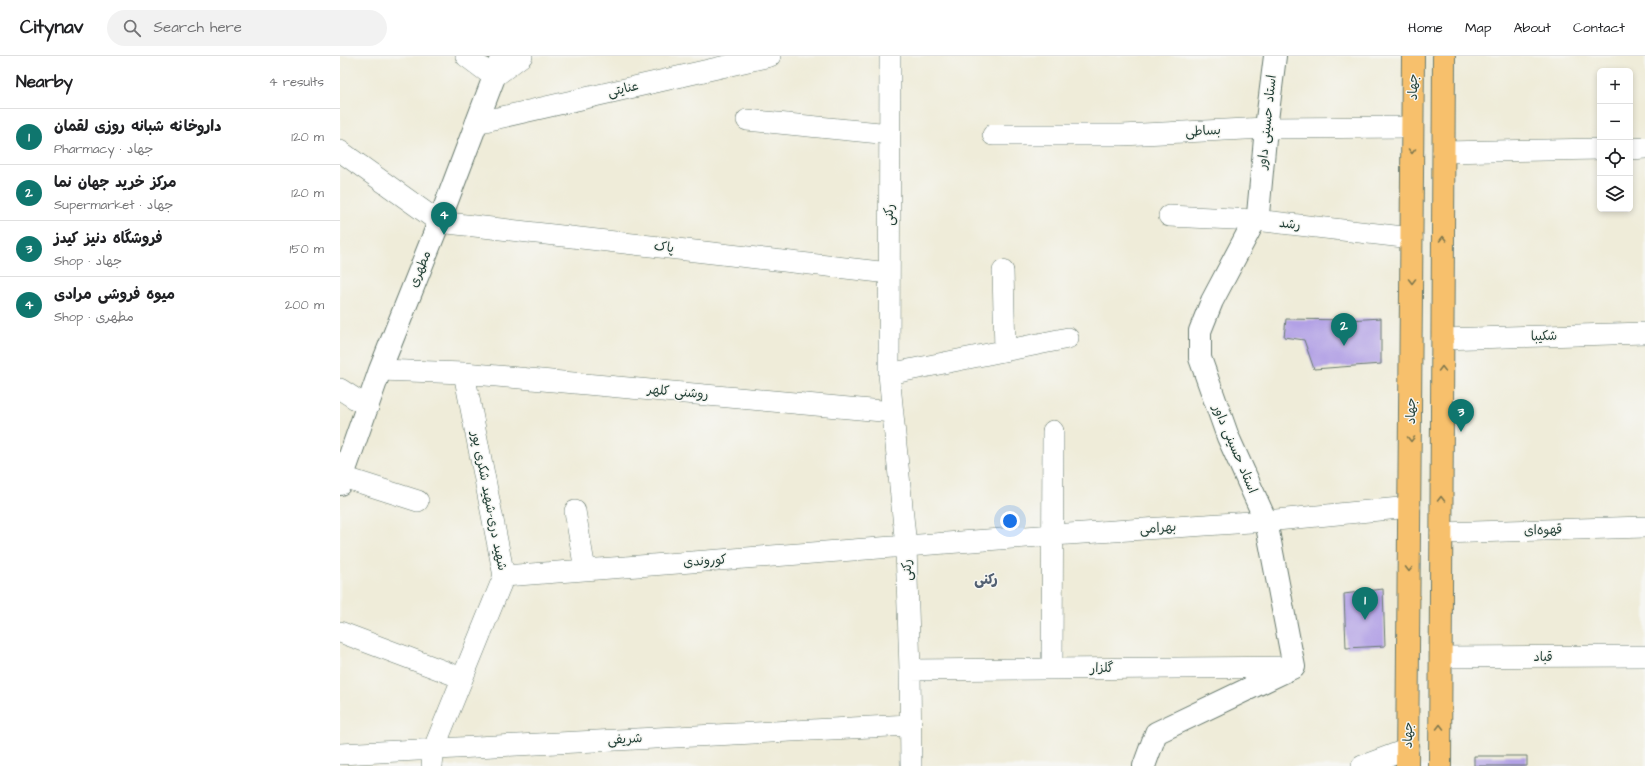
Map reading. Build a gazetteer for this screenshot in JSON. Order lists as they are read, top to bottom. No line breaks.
{"streets":{"main road":["جهاد"],"street":["عنایتی","استاد حسینی داور","بساطی","رکنی","رشد","پاک","مطهری","شکیبا","روشنی کلهر","شهید دری-شهید شکری پور","بهرامی","قهوه‌ای","کوروندی","قباد","گلزار","شریفی"]},"crossings":[["جهاد","بساطی"],["جهاد","رشد"],["جهاد","بهرامی"],["عنایتی","مطهری"],["استاد حسینی داور","بساطی"],["استاد حسینی داور","رشد"],["استاد حسینی داور","بهرامی"],["استاد حسینی داور","گلزار"],["رکنی","پاک"],["رکنی","روشنی کلهر"],["رکنی","بهرامی"],["رکنی","کوروندی"],["رکنی","گلزار"],["رکنی","شریفی"],["پاک","مطهری"],["روشنی کلهر","شهید دری-شهید شکری پور"],["شهید دری-شهید شکری پور","کوروندی"],["شهید دری-شهید شکری پور","شریفی"],["بهرامی","کوروندی"]],"districts":["رکنی"],"page":{"header":"Citynav","search":"Search here","nav":["Home","Map","About","Contact"],"heading":["Nearby","4 results"],"map_buttons":["+","−"],"list":[{"mark":"1","name":"داروخانه شبانه روزی لقمان","note":"Pharmacy · جهاد","value":"120 m"},{"mark":"2","name":"مرکز خرید جهان نما","note":"Supermarket · جهاد","value":"120 m"},{"mark":"3","name":"فروشگاه دنیز کیدز","note":"Shop · جهاد","value":"150 m"},{"mark":"4","name":"میوه فروشی مرادی","note":"Shop · مطهری","value":"200 m"}],"pins":["4","2","3","1"]}}
